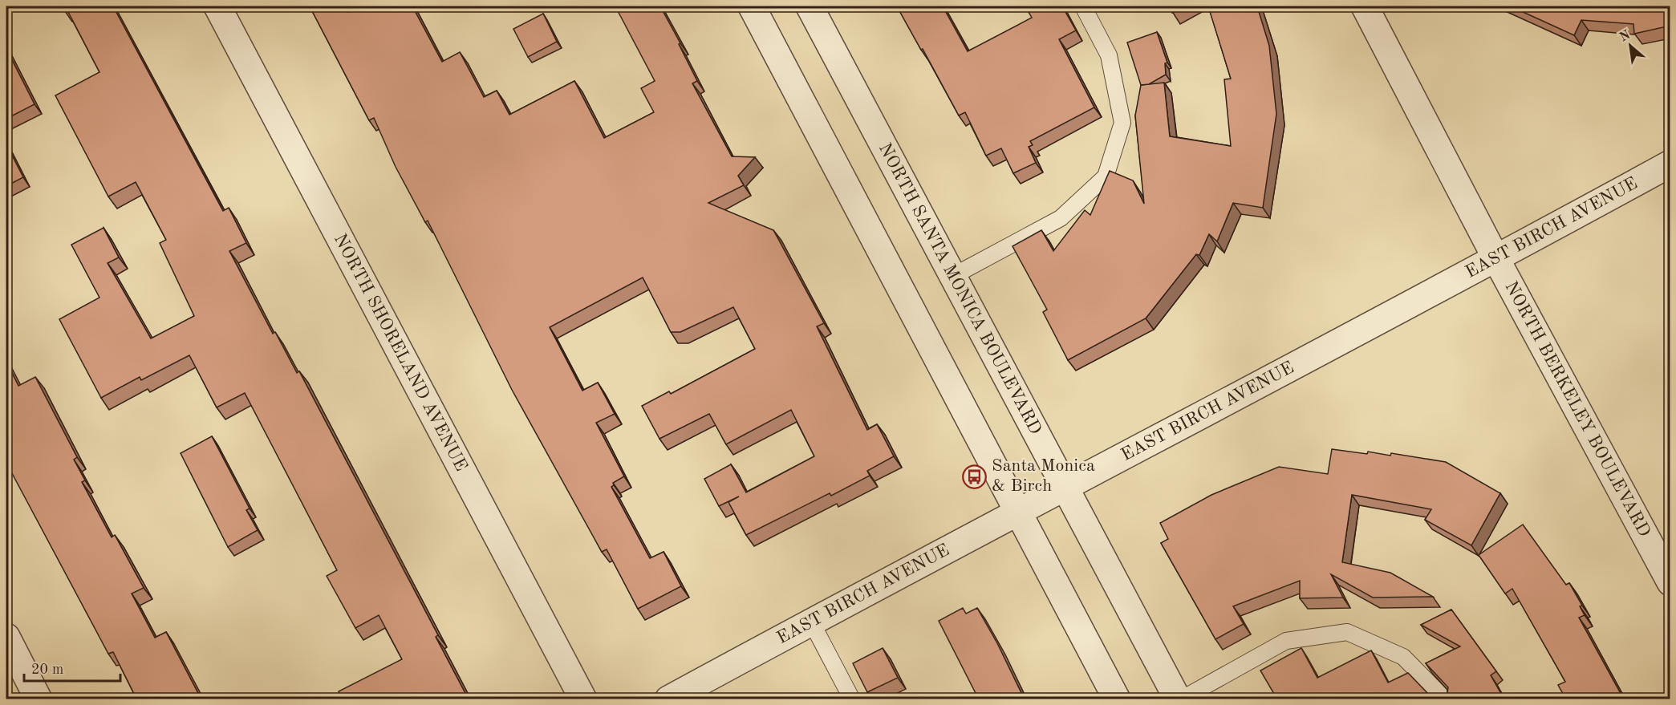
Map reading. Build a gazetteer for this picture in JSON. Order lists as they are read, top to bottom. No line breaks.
{"streets":{"street":["EAST BIRCH AVENUE","NORTH SANTA MONICA BOULEVARD","NORTH SHORELAND AVENUE","NORTH BERKELEY BOULEVARD"]},"crossings":[["EAST BIRCH AVENUE","NORTH SANTA MONICA BOULEVARD"],["EAST BIRCH AVENUE","NORTH BERKELEY BOULEVARD"]],"places":{"bus stop":["Santa Monica & Birch"]},"scale_bar":"20 m","north":"top left"}
